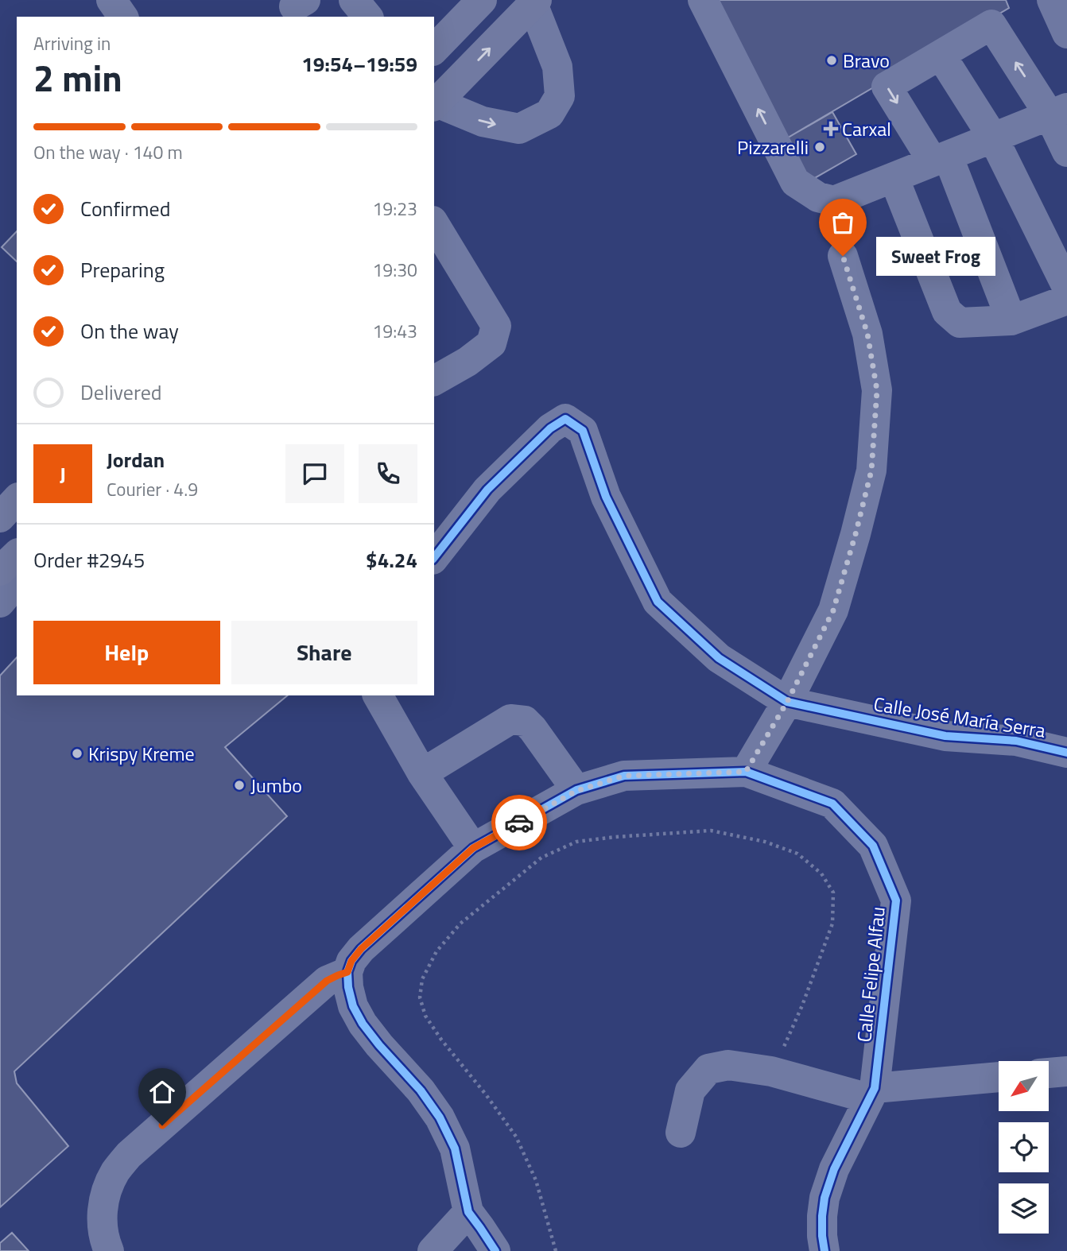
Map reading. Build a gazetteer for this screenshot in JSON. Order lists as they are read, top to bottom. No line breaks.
{"streets":{"street":["Calle José María Serra","Calle Felipe Alfau"]},"places":{"other":["Bravo","Pizzarelli","Sweet Frog","Krispy Kreme","Jumbo"],"health":["Carxal"]},"north":"bottom left","page":{"heading":["2 min","Arriving in","19:54–19:59"],"panel":["Jordan","Courier · 4.9","Order #2945","$4.24"],"bar":"On the way · 140 m","list":[["Confirmed","19:23"],["Preparing","19:30"],["On the way","19:43"],"Delivered"],"bubble":"Sweet Frog","round":"J","buttons":["Help","Share"]}}
